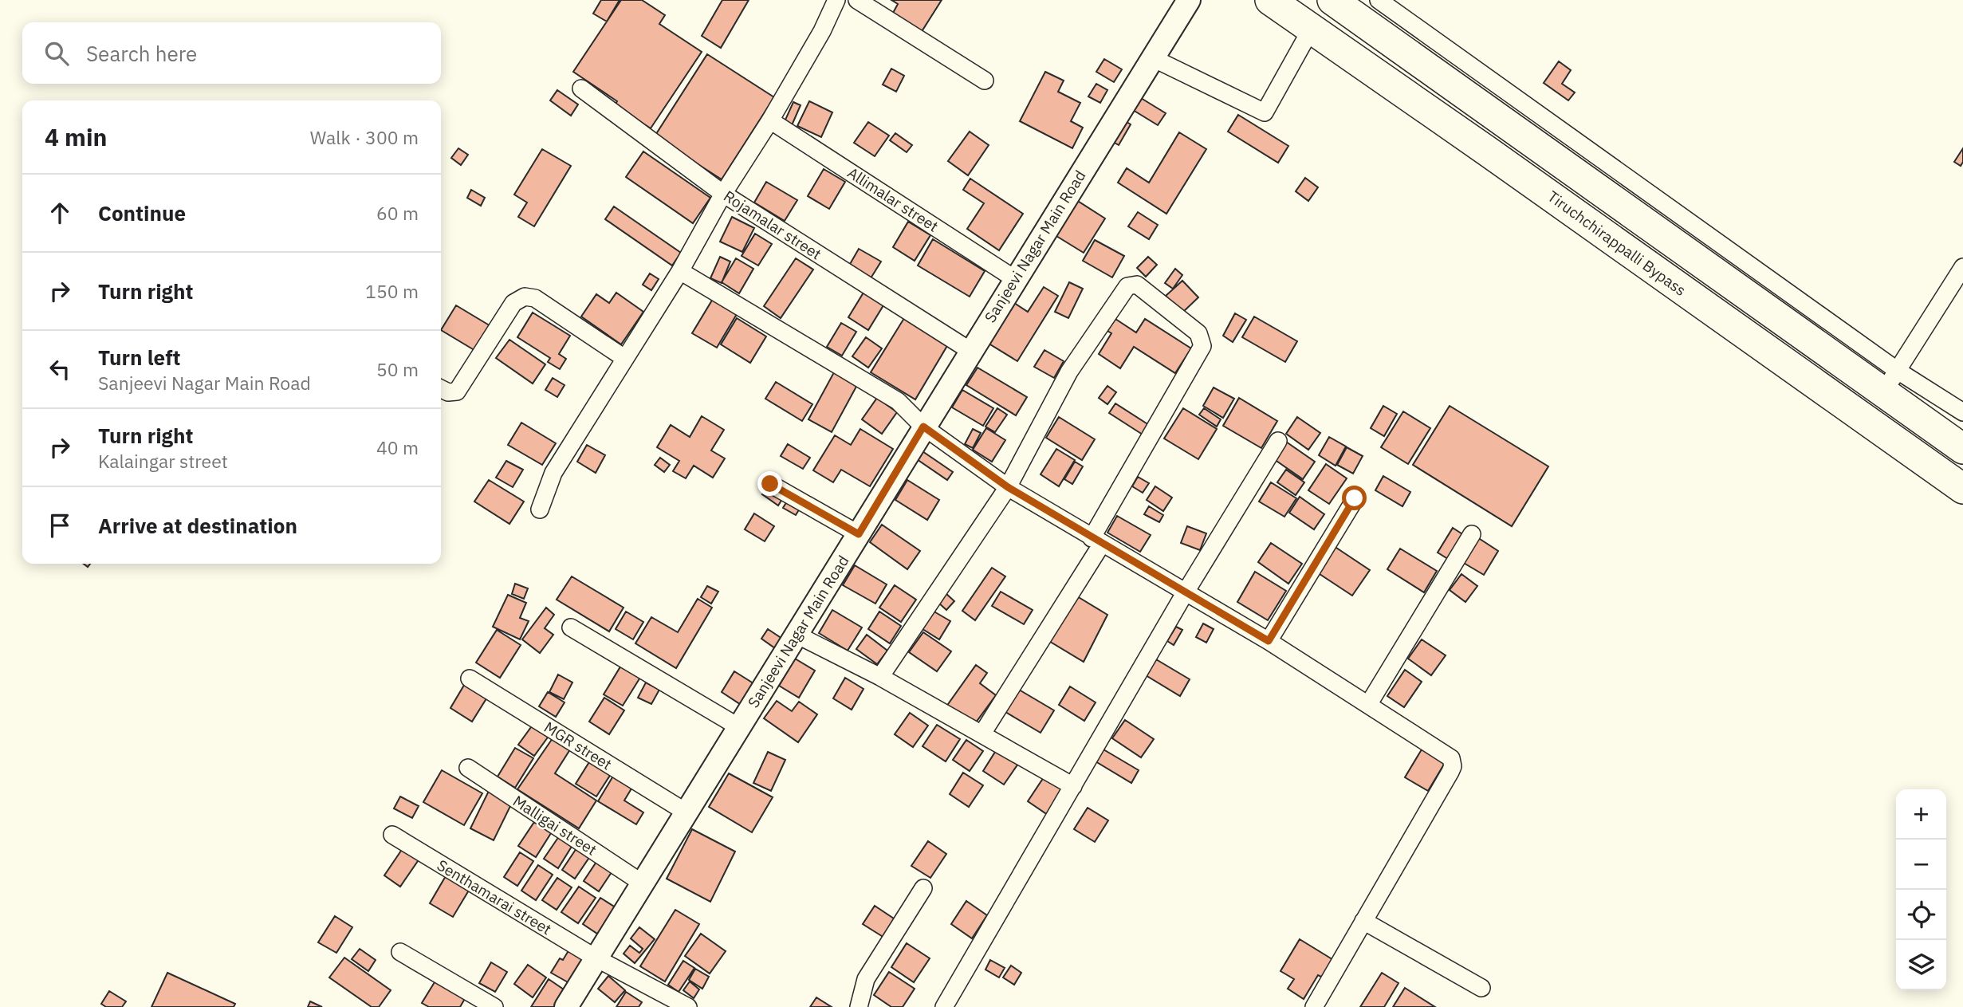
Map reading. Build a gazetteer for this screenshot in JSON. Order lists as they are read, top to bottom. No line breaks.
{"streets":{"highway":["Tiruchchirappalli Bypass"],"street":["Allimalar street","Rojamalar street","Sanjeevi Nagar Main Road","MGR street","Malligai street","Senthamarai street"]},"crossings":[["Allimalar street","Sanjeevi Nagar Main Road"],["Rojamalar street","Sanjeevi Nagar Main Road"],["Sanjeevi Nagar Main Road","MGR street"],["Sanjeevi Nagar Main Road","Malligai street"],["Sanjeevi Nagar Main Road","Senthamarai street"]],"page":{"search":"Search here","heading":["4 min","Walk · 300 m"],"list":[["Continue","60 m"],["Turn right","150 m"],["Turn left","Sanjeevi Nagar Main Road","50 m"],["Turn right","Kalaingar street","40 m"],"Arrive at destination"],"map_buttons":["+","−"]}}
